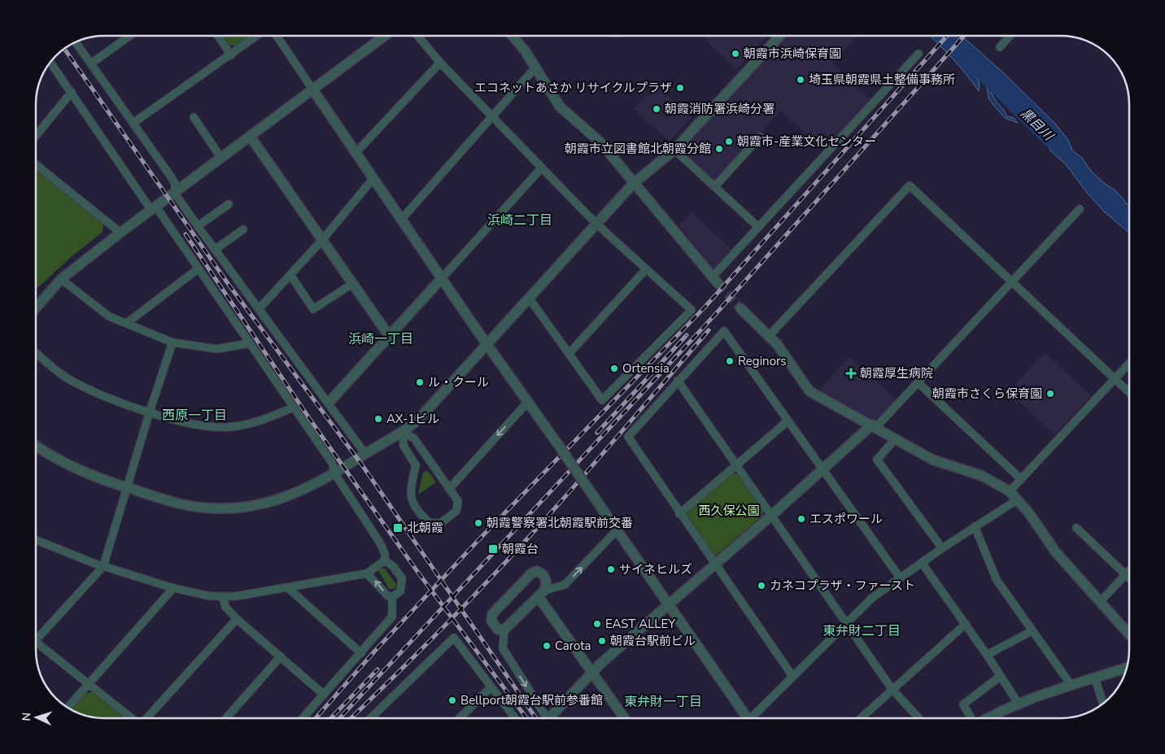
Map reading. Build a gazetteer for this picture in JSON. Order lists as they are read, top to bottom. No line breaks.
{"districts":["浜崎二丁目","浜崎一丁目","西原一丁目","東弁財二丁目","東弁財一丁目"],"water":["黒目川"],"parks":["西久保公園"],"places":{"other":["朝霞市浜崎保育園","埼玉県朝霞県土整備事務所","エコネットあさか リサイクルプラザ","朝霞消防署浜崎分署","朝霞市-産業文化センター","朝霞市立図書館北朝霞分館","Reginors","Ortensia","ル・クール","朝霞市さくら保育園","AX-1ビル","エスポワール","朝霞警察署北朝霞駅前交番","サイネヒルズ","カネコプラザ・ファースト","EAST ALLEY","朝霞台駅前ビル","Carota","Bellport朝霞台駅前参番館"],"health":["朝霞厚生病院"],"transit":["北朝霞","朝霞台"]},"north":"left"}
